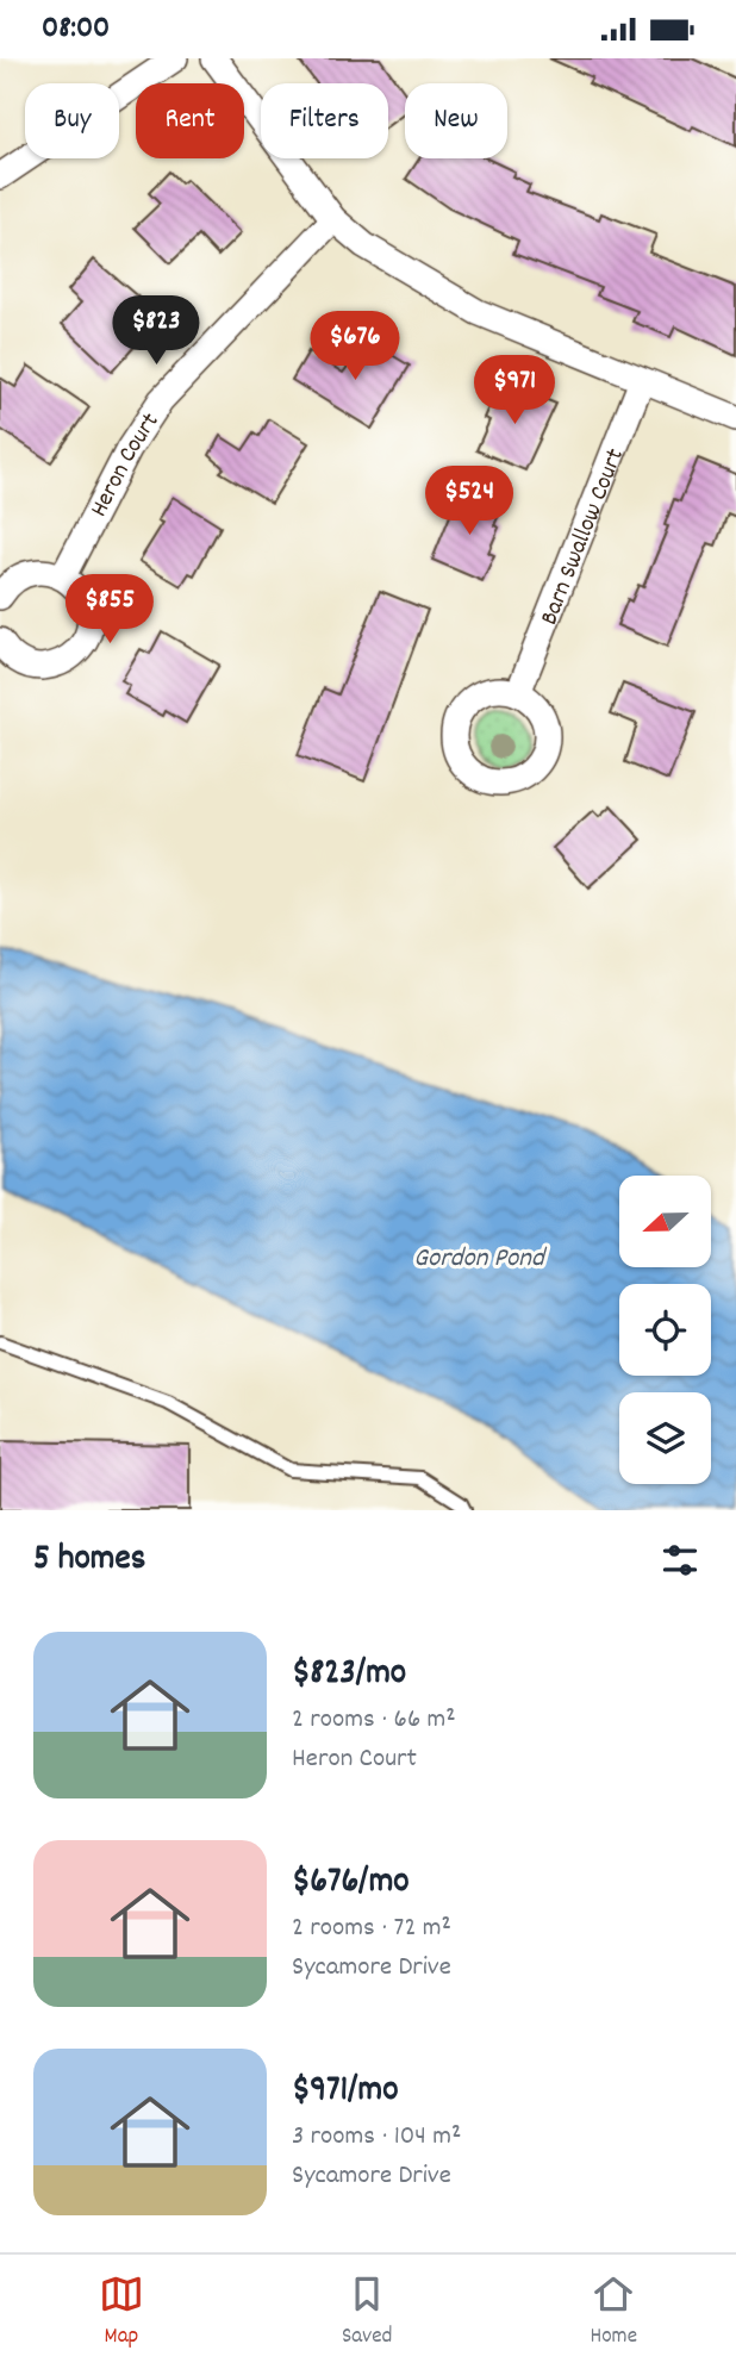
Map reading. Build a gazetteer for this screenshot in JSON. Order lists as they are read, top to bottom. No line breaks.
{"streets":{"street":["Heron Court","Barn Swallow Court"]},"water":["Gordon Pond"],"north":"left","page":{"status":"08:00","chip":["Buy","Rent","Filters","New"],"price":["$823","$676","$971","$524","$855"],"heading":"5 homes","list":[{"name":"$823/mo","note":"2 rooms · 66 m² · Heron Court"},{"name":"$676/mo","note":"2 rooms · 72 m² · Sycamore Drive"},{"name":"$971/mo","note":"3 rooms · 104 m² · Sycamore Drive"}],"tabs":["Map","Saved","Home"]}}
